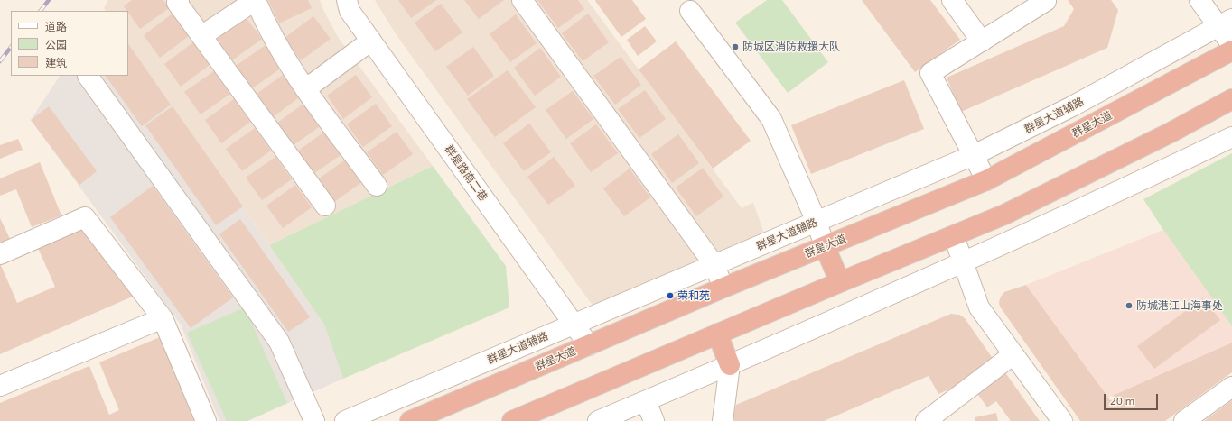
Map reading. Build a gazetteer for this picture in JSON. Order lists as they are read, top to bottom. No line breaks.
{"streets":{"highway":["群星大道"],"street":["群星大道辅路","群星路南二巷"]},"crossings":[["群星大道辅路","群星路南二巷"],["群星大道","群星路南二巷"]],"places":["防城区消防救援大队","荣和苑","防城港江山海事处"],"legend":["道路","公园","建筑"],"scale_bar":"20 m"}
